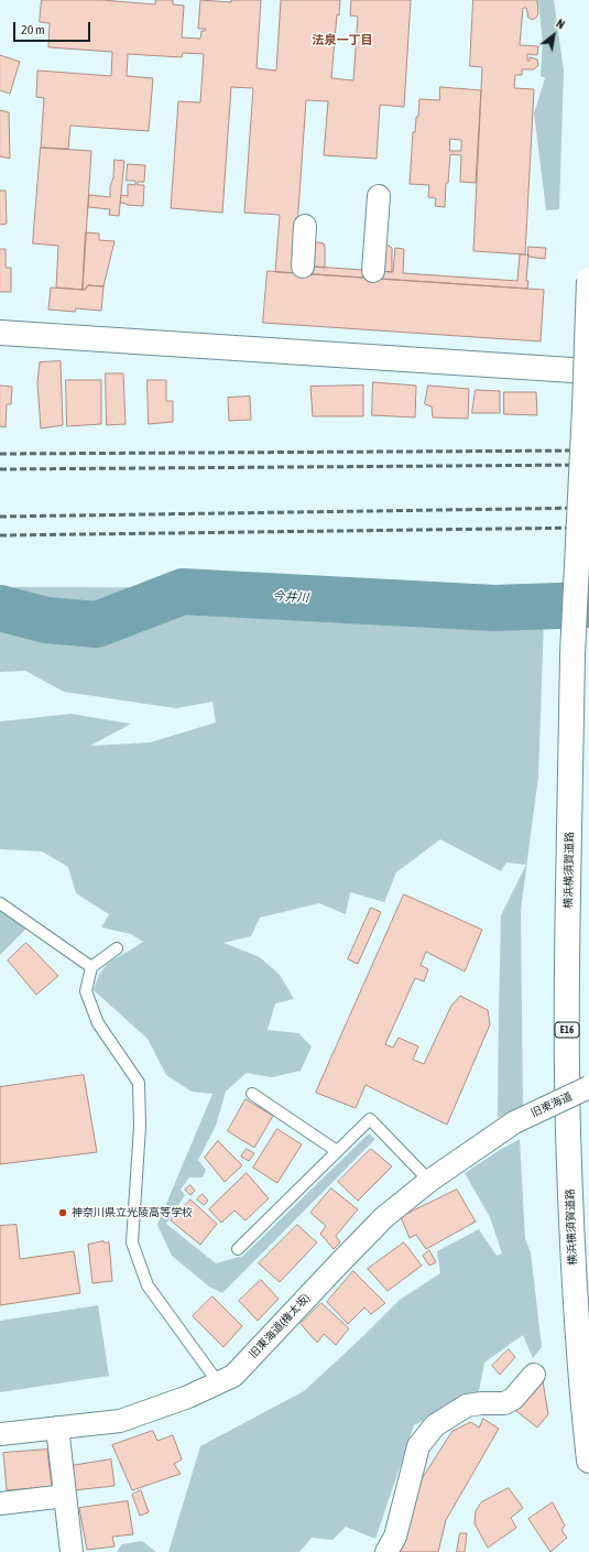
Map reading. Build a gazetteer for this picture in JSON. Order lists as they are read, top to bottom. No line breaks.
{"streets":{"main road":["横浜横須賀道路","E16"],"street":["旧東海道","旧東海道(権太坂)"]},"crossings":[["旧東海道","旧東海道(権太坂)"]],"districts":["法泉一丁目"],"water":["今井川"],"places":["神奈川県立光陵高等学校"],"scale_bar":"20 m","north":"top right"}
